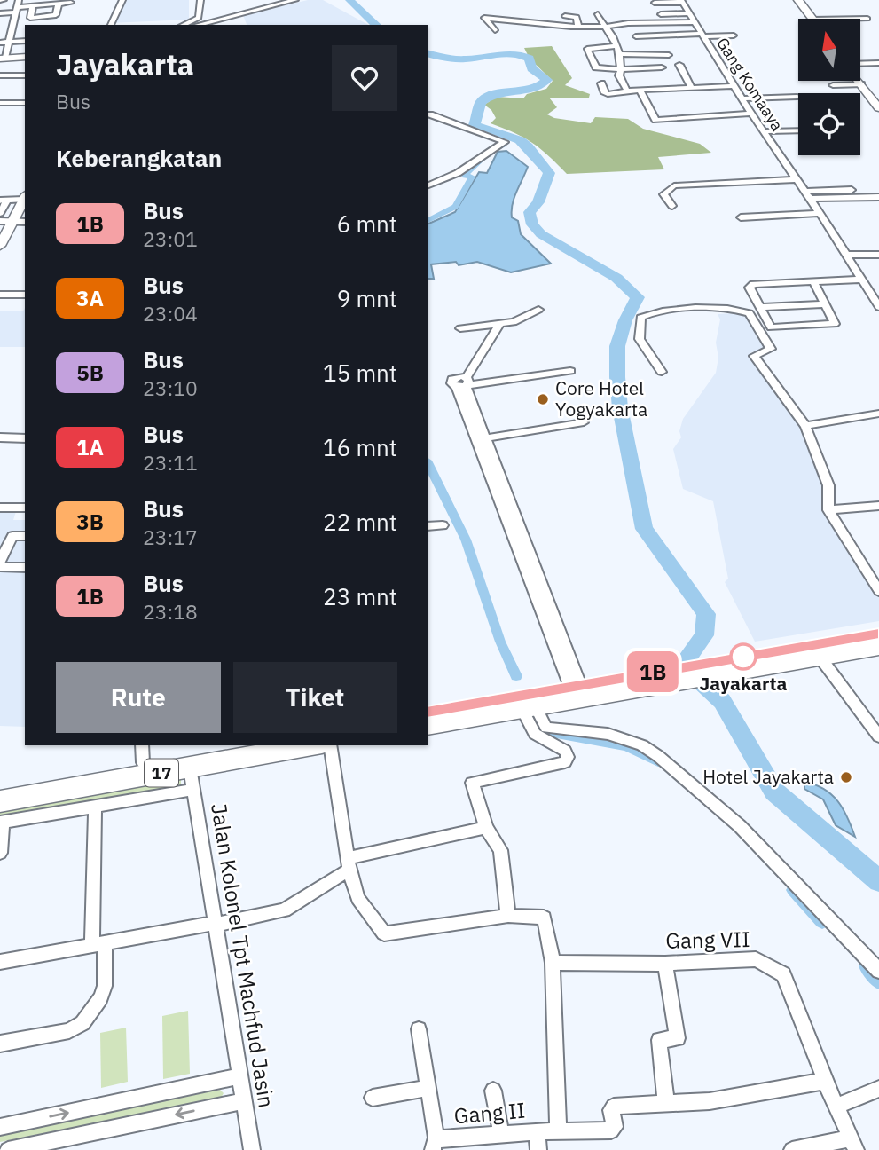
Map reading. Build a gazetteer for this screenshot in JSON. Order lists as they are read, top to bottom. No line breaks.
{"streets":{"highway":["17"],"street":["Gang Komaaya","Gang VII","Jalan Kolonel Tpt Machfud Jasin","Gang II"]},"crossings":[["17","Jalan Kolonel Tpt Machfud Jasin"]],"places":["Core Hotel Yogyakarta","Jayakarta","Hotel Jayakarta"],"lines":["bus line 1B"],"north":"top","page":{"on_map":"1B","heading":[["Jayakarta","Bus"],"Keberangkatan"],"list":[{"mark":"1B","name":"Bus","note":"23:01","value":"6 mnt"},{"mark":"3A","name":"Bus","note":"23:04","value":"9 mnt"},{"mark":"5B","name":"Bus","note":"23:10","value":"15 mnt"},{"mark":"1A","name":"Bus","note":"23:11","value":"16 mnt"},{"mark":"3B","name":"Bus","note":"23:17","value":"22 mnt"},{"mark":"1B","name":"Bus","note":"23:18","value":"23 mnt"}],"buttons":["Rute","Tiket"]}}
